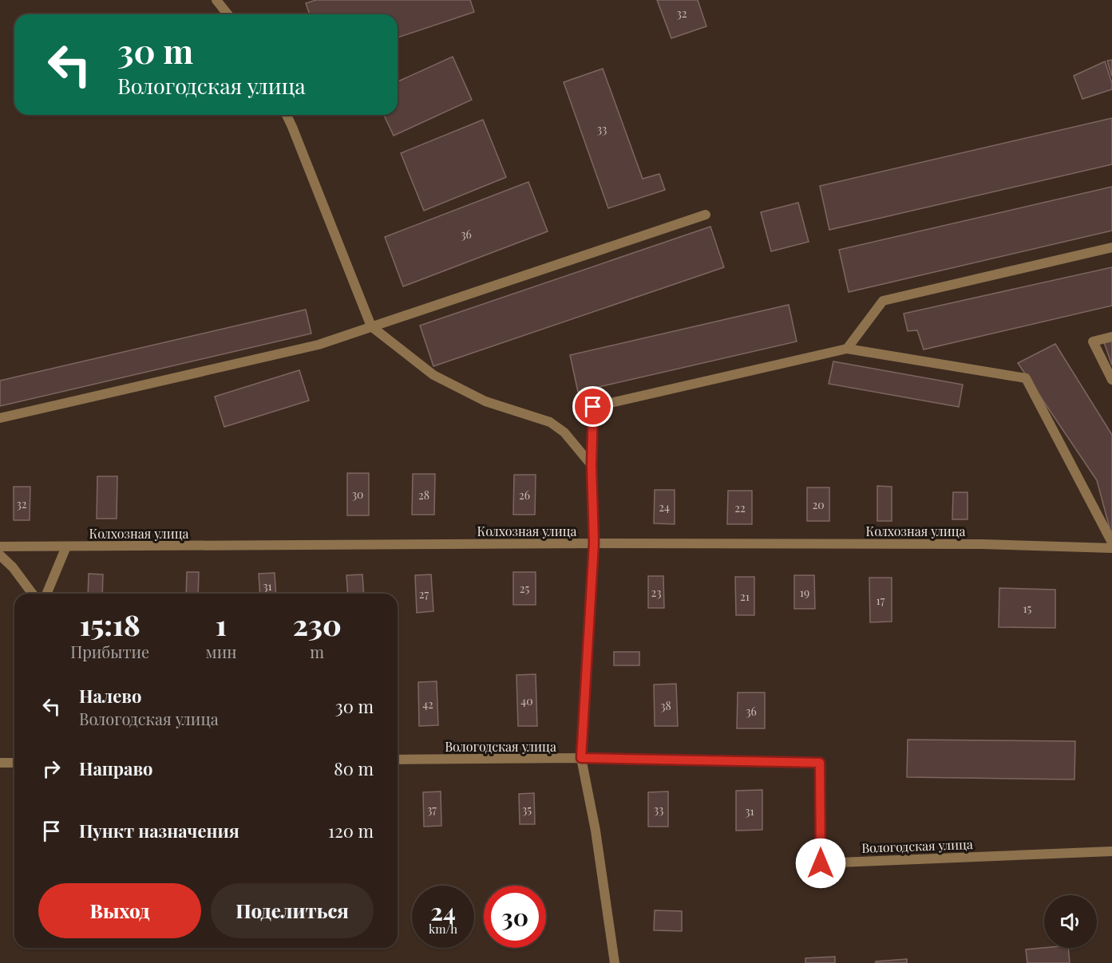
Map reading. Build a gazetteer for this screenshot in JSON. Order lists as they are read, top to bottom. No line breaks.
{"streets":{"street":["Колхозная улица","Вологодская улица"]},"house_numbers":["32","33","36","30","28","26","32","20","24","22","31","25","23","19","27","21","17","15","40","42","38","36","37","35","33","31"],"page":{"turn":["30 m","Вологодская улица"],"eta":["15:18","Прибытие","1","мин","230","m"],"list":[{"name":"Налево","note":"Вологодская улица","value":"30 m"},{"name":"Направо","value":"80 m"},{"name":"Пункт назначения","value":"120 m"}],"buttons":["Выход","Поделиться"],"speed":"24 km/h","limit":"30"}}
